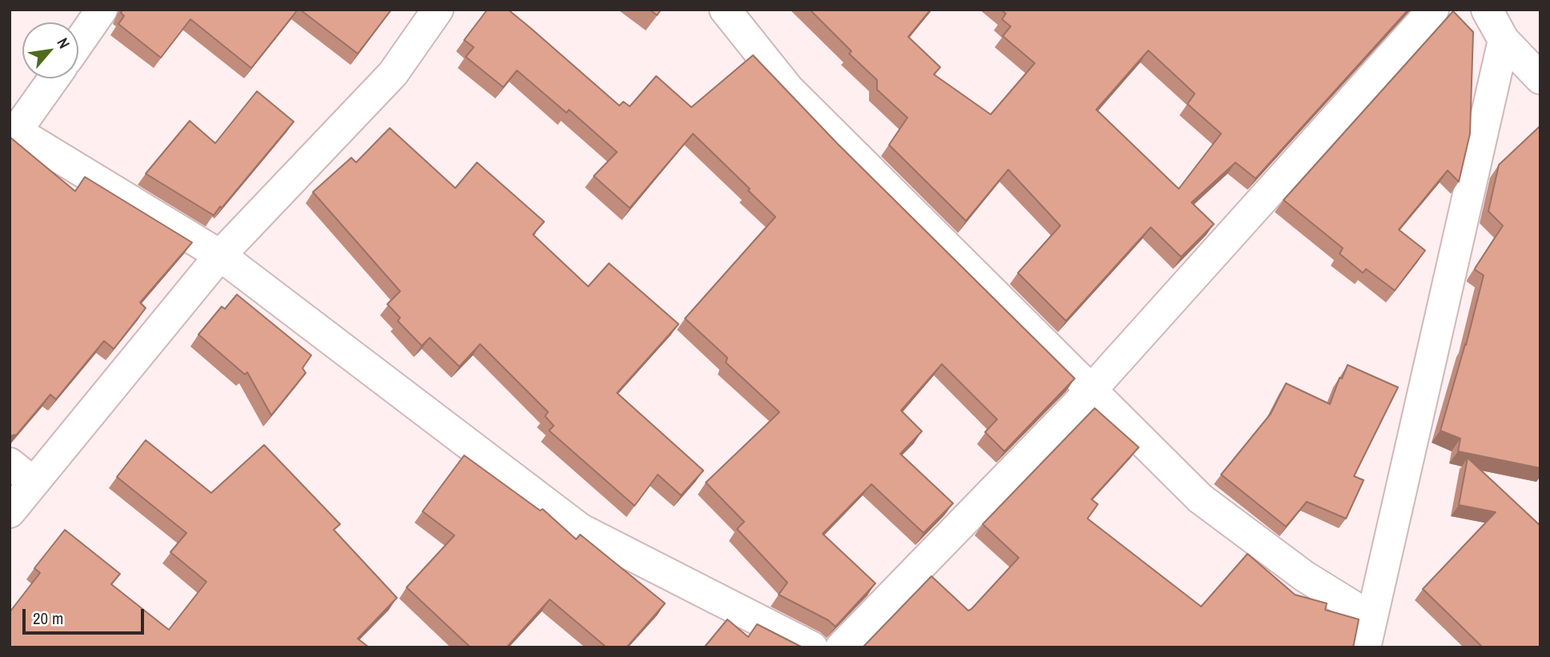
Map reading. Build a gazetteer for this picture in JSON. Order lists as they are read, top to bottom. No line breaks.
{"scale_bar":"20 m","north":"top right"}
